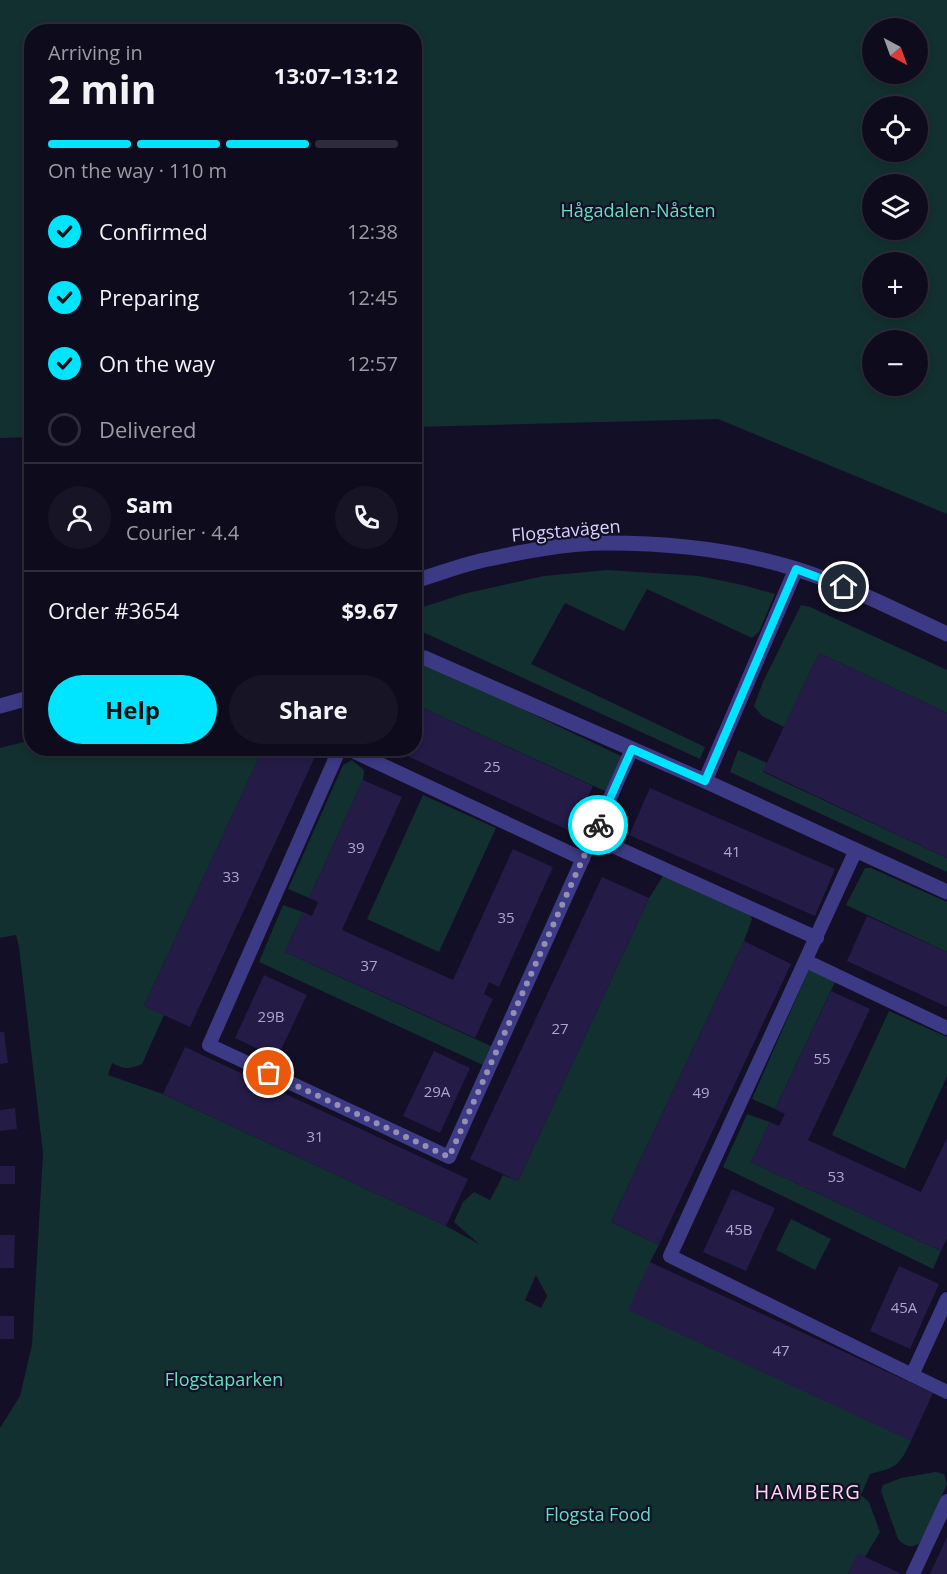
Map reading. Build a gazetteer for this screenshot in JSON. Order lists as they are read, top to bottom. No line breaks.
{"streets":{"street":["Flogstavägen"]},"districts":["HAMBERG"],"parks":["Hågadalen-Nåsten","Flogstaparken","Flogsta Food"],"house_numbers":["25","39","41","33","35","37","29B","27","55","29A","49","31","53","45B","45A","47"],"north":"bottom right","page":{"map_buttons":["+","−"],"heading":["2 min","Arriving in","13:07–13:12"],"panel":["Sam","Courier · 4.4","Order #3654","$9.67"],"bar":"On the way · 110 m","list":[["Confirmed","12:38"],["Preparing","12:45"],["On the way","12:57"],"Delivered"],"buttons":["Help","Share"]}}
